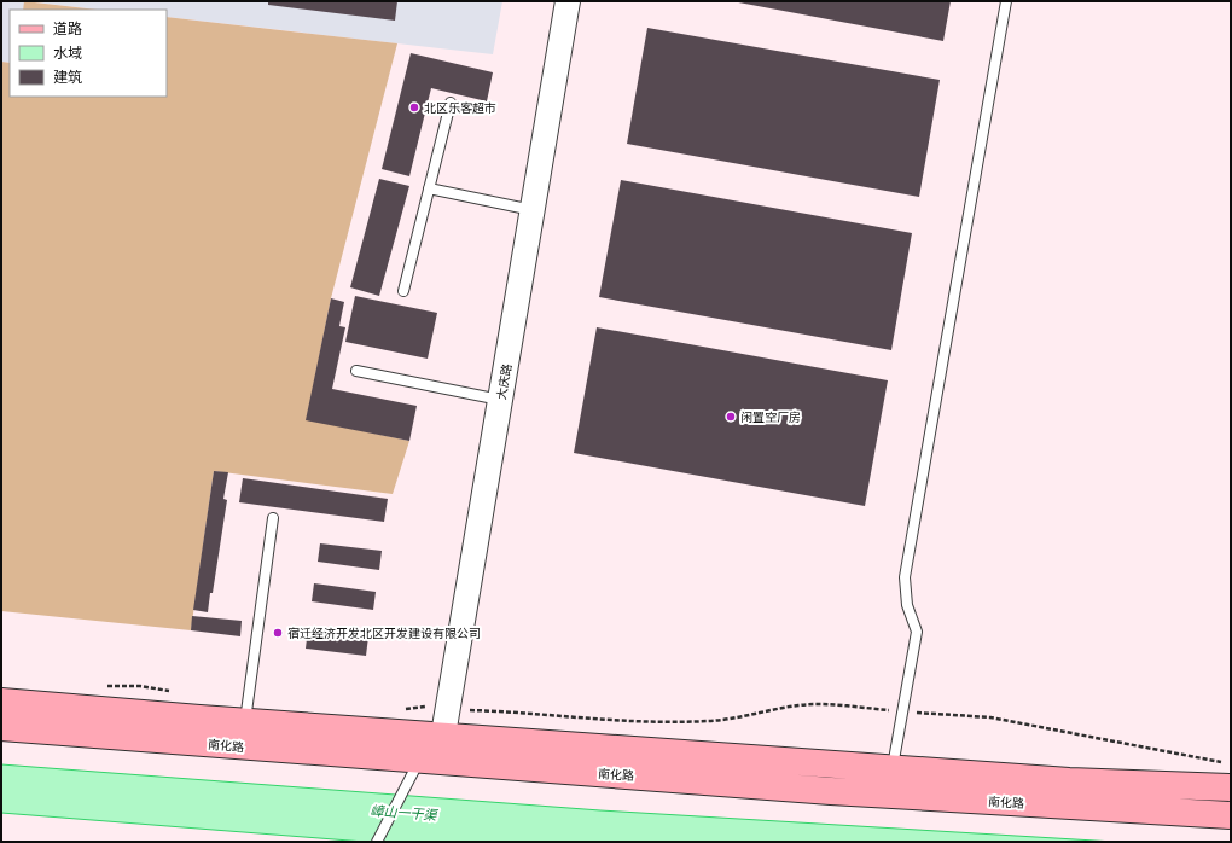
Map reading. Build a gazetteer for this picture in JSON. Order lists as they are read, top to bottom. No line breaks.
{"streets":{"main road":["南化路"],"street":["大庆路"]},"crossings":[["大庆路","南化路"]],"water":["嶂山一干渠"],"places":["北区乐客超市","闲置空厂房","宿迁经济开发北区开发建设有限公司"],"legend":["道路","水域","建筑"]}
